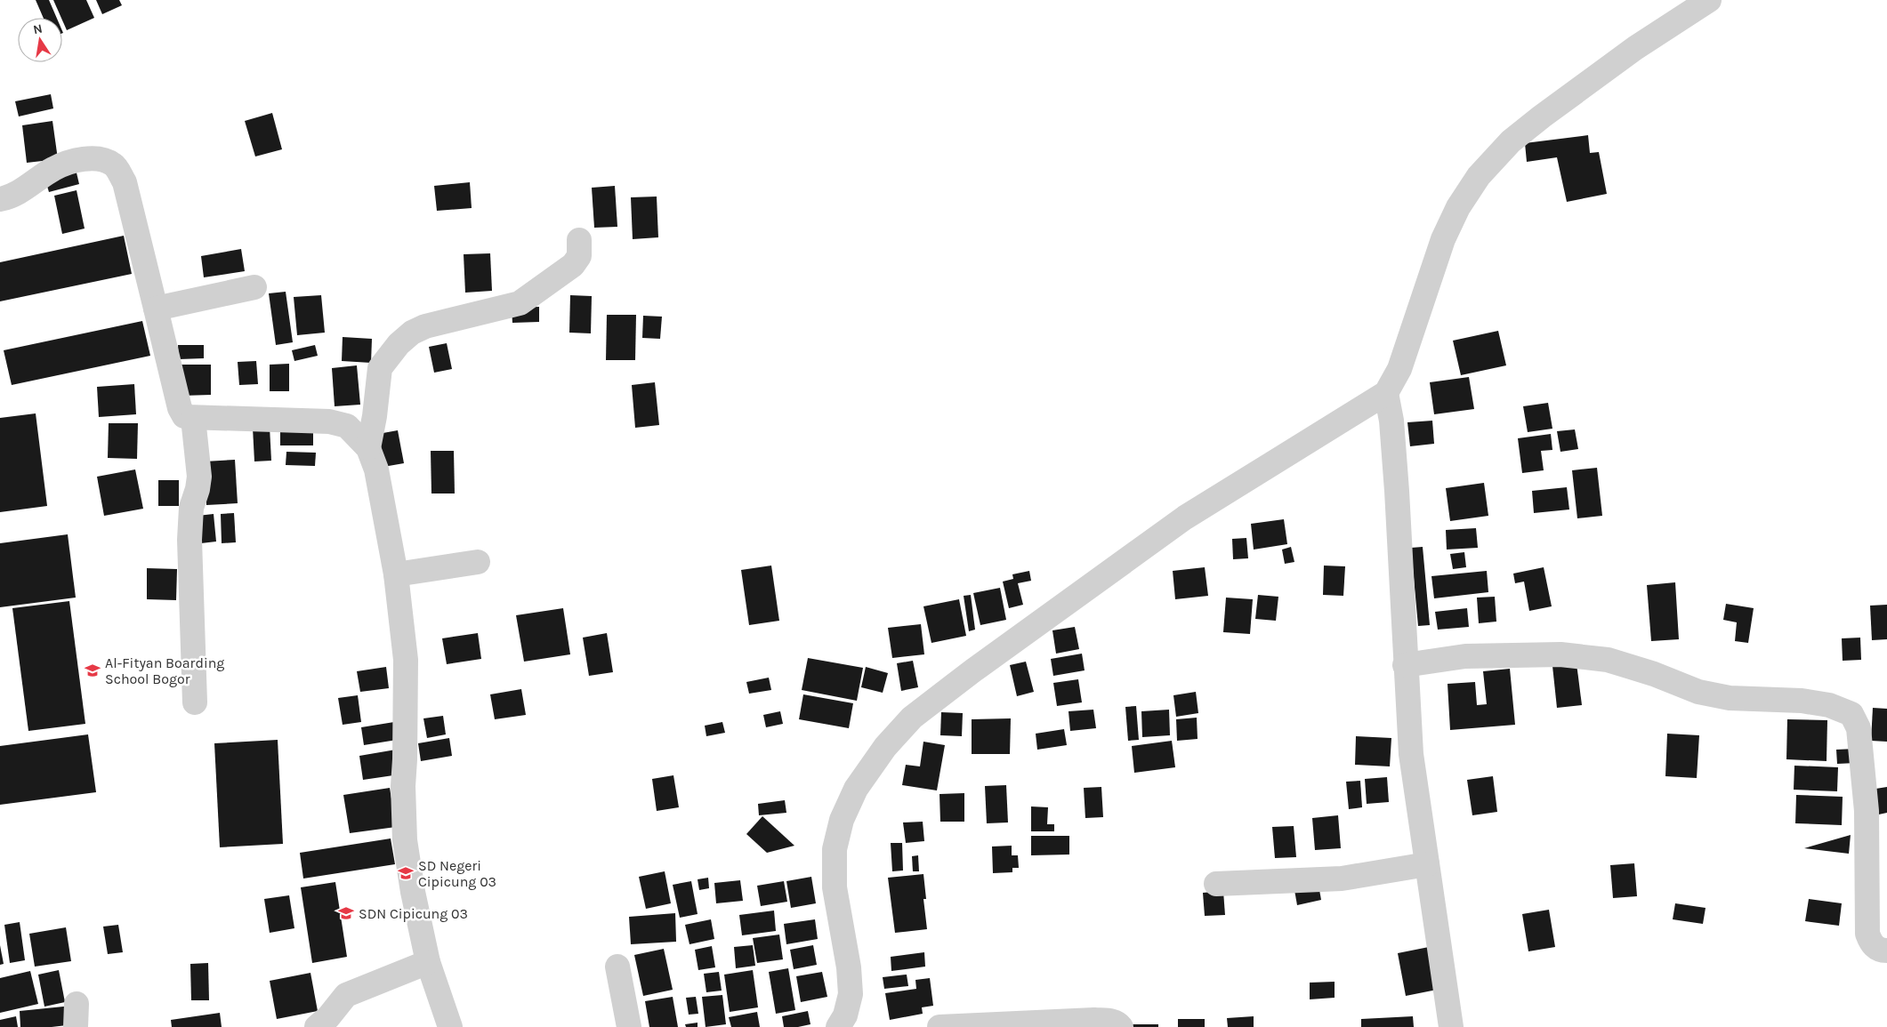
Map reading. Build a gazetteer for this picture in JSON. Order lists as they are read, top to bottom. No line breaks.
{"places":{"school or university":["Al-Fityan Boarding School Bogor","SD Negeri Cipicung 03","SDN Cipicung 03"]},"north":"top"}
